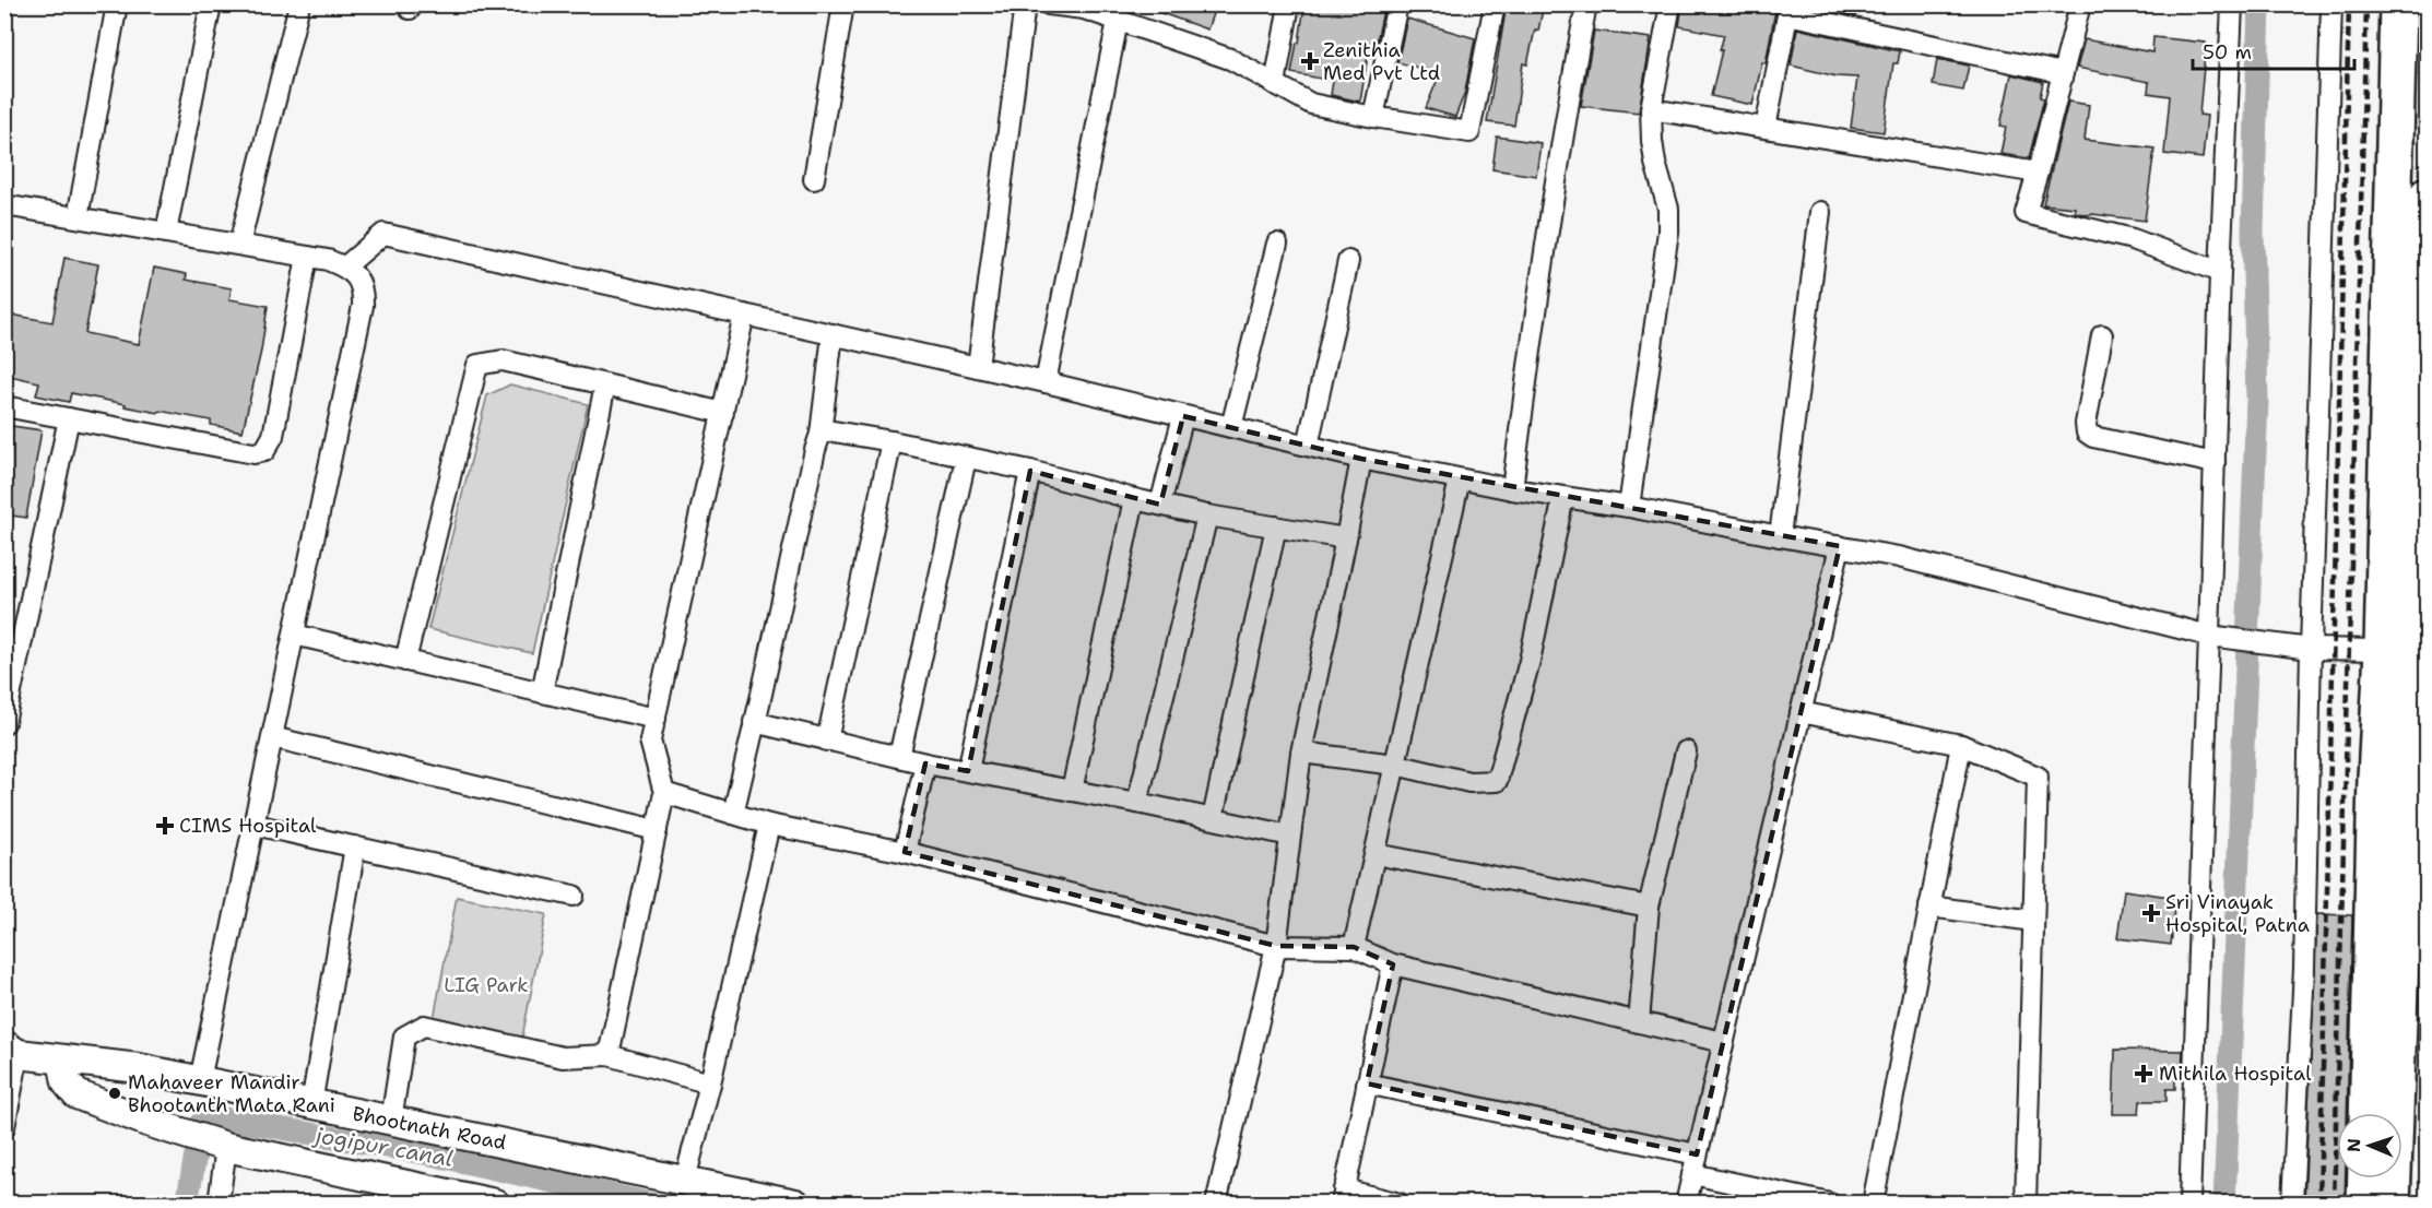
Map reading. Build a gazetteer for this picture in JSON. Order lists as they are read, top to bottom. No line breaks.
{"streets":{"street":["Bhootnath Road"]},"water":["jogipur canal"],"parks":["LIG Park"],"places":{"health":["Zenithia Med Pvt Ltd","CIMS Hospital","Sri Vinayak Hospital, Patna","Mithila Hospital"],"other":["Mahaveer Mandir Bhootanth Mata Rani"]},"scale_bar":"50 m","north":"left"}
